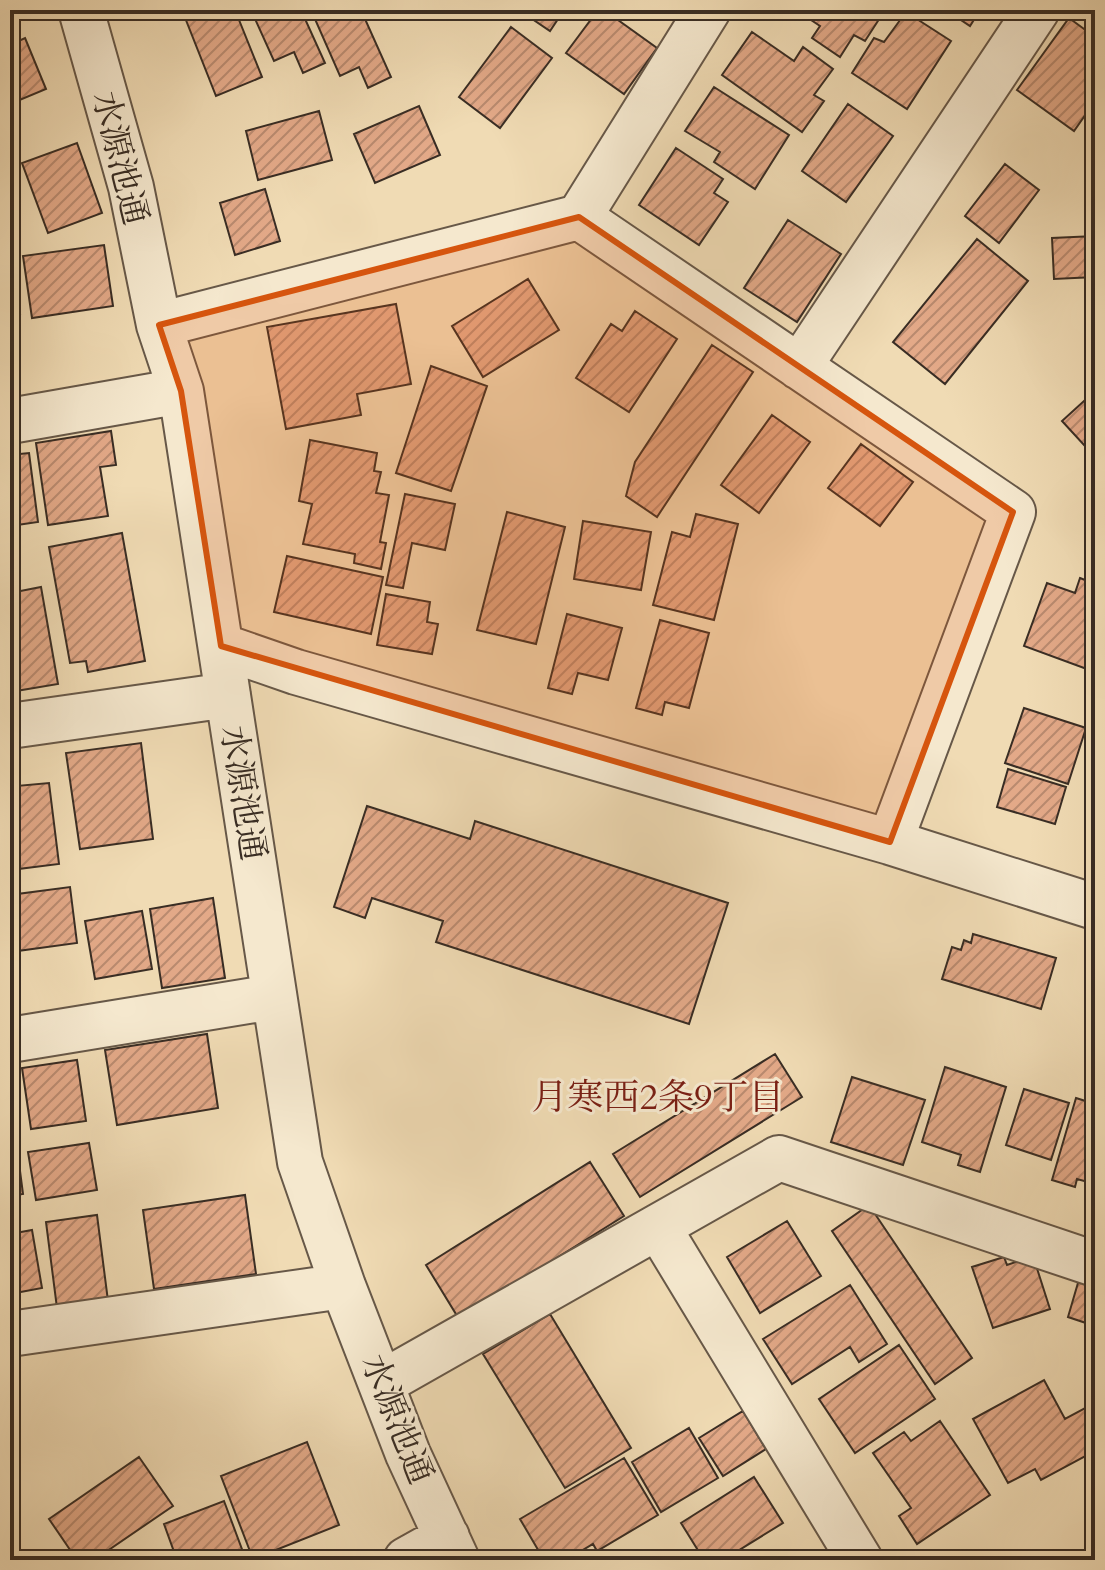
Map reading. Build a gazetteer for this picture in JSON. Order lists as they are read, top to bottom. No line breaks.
{"streets":{"street":["水源池通"]},"districts":["月寒西2条9丁目"]}
